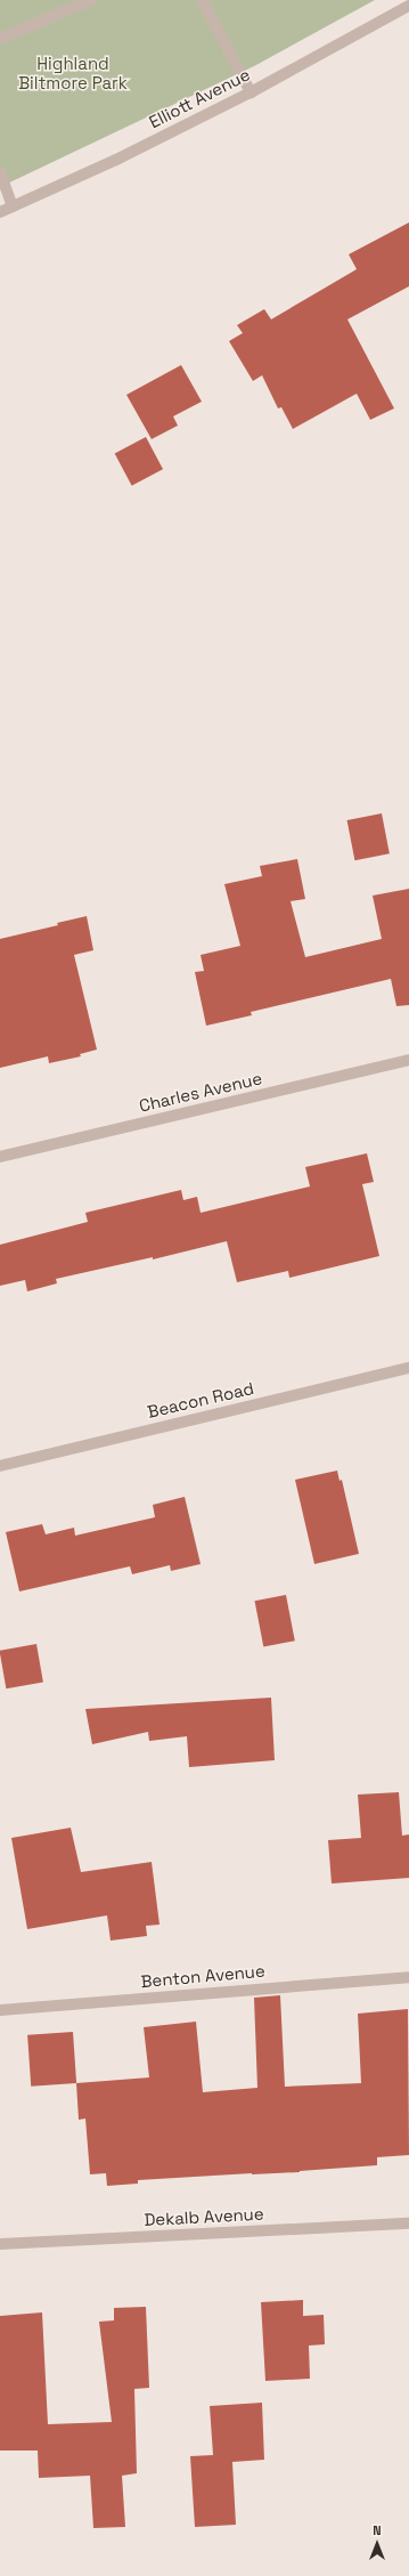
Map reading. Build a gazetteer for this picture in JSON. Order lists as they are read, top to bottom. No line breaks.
{"streets":{"street":["Elliott Avenue","Charles Avenue","Beacon Road","Benton Avenue","Dekalb Avenue"]},"parks":["Highland Biltmore Park"],"north":"top"}
